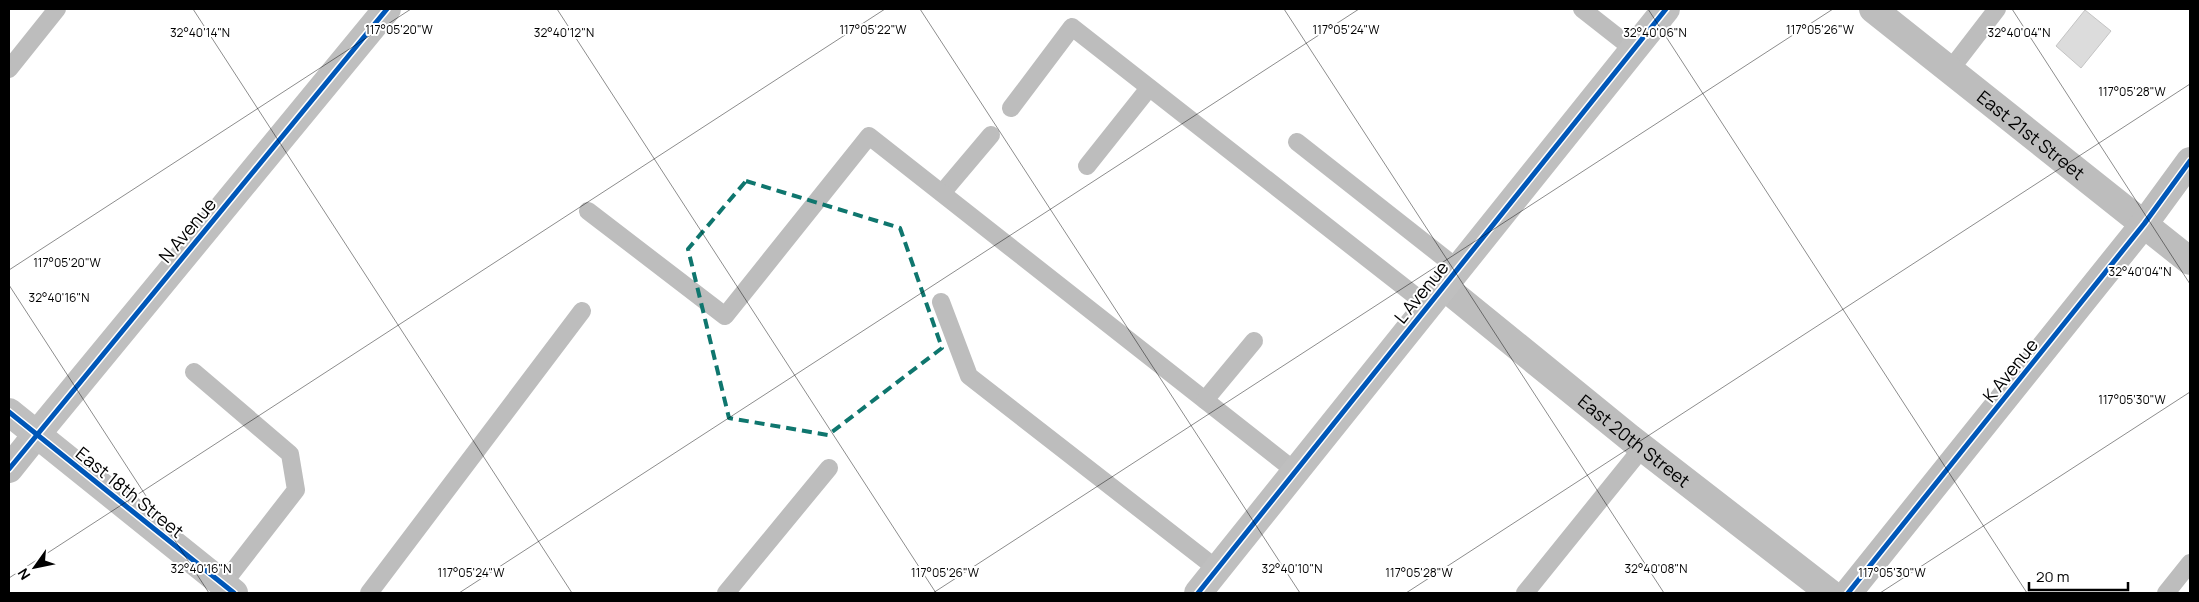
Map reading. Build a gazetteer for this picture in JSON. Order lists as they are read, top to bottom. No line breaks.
{"streets":{"street":["East 21st Street","N Avenue","L Avenue","K Avenue","East 20th Street","East 18th Street"]},"crossings":[["East 21st Street","K Avenue"],["N Avenue","East 18th Street"],["L Avenue","East 20th Street"]],"scale_bar":"20 m","north":"bottom left","coordinates":["117°05'20\"W","117°05'22\"W","117°05'24\"W","117°05'26\"W","32°40'14\"N","32°40'12\"N","32°40'06\"N","32°40'04\"N","117°05'28\"W","32°40'16\"N","117°05'30\"W","32°40'10\"N","32°40'08\"N"]}
